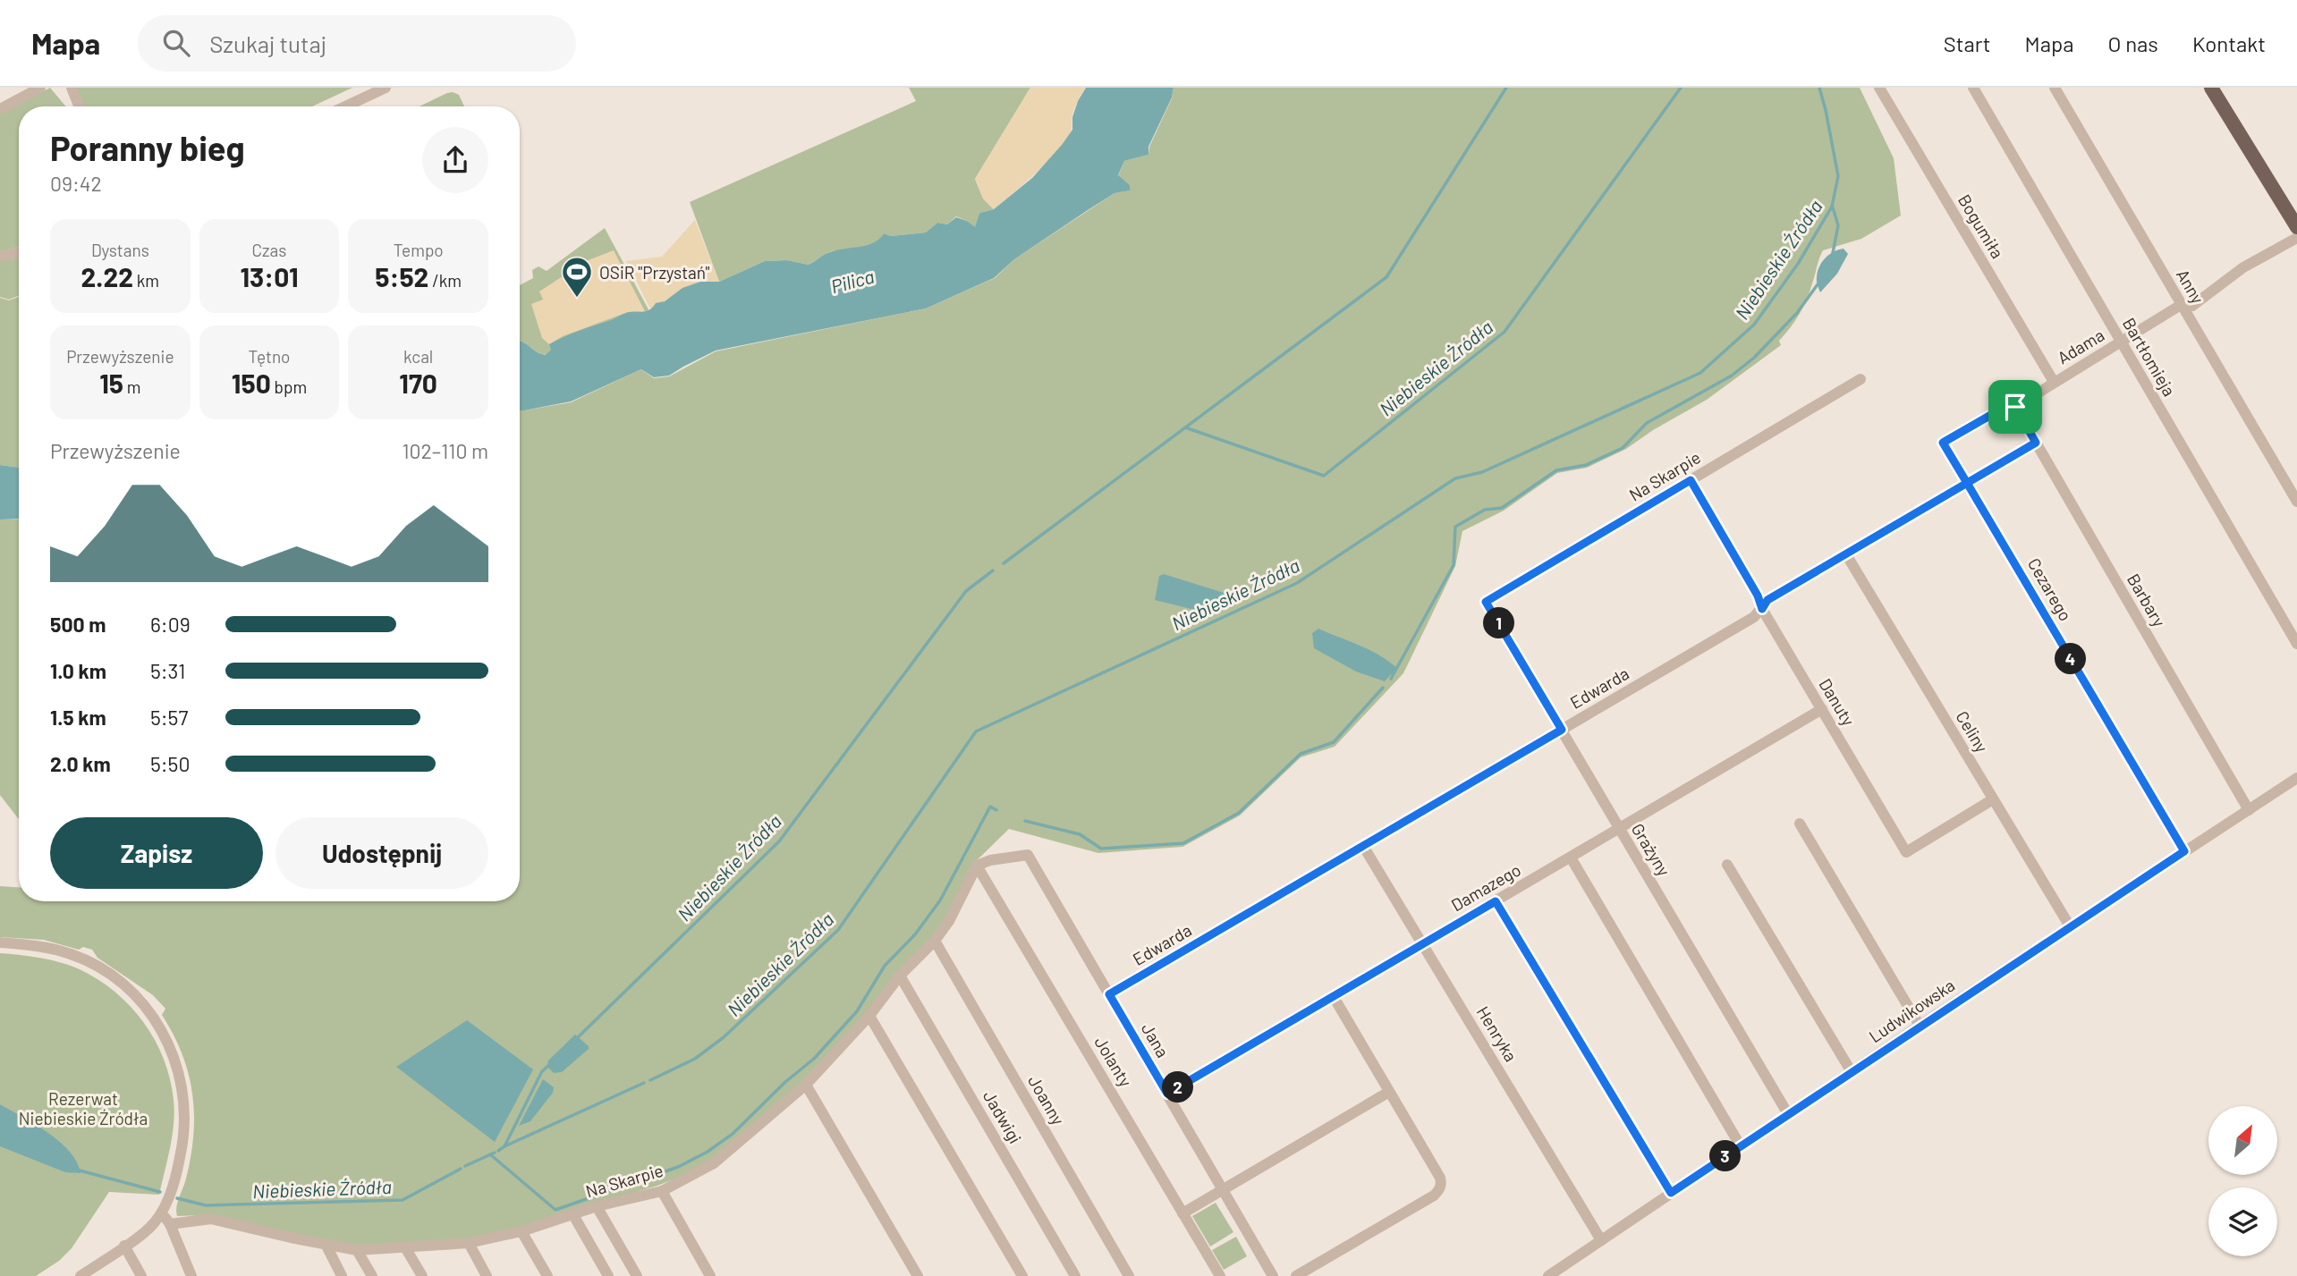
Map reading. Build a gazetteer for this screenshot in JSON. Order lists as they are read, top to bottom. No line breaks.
{"streets":{"street":["Bogumiła","Anny","Adama","Bartłomieja","Na Skarpie","Cezarego","Barbary","Edwarda","Danuty","Celiny","Grażyny","Damazego","Ludwikowska","Henryka","Jana","Jolanty","Joanny","Jadwigi"]},"crossings":[["Bogumiła","Adama"],["Anny","Adama"],["Adama","Bartłomieja"],["Adama","Cezarego"],["Adama","Barbary"],["Na Skarpie","Danuty"],["Na Skarpie","Grażyny"],["Na Skarpie","Jana"],["Na Skarpie","Jolanty"],["Na Skarpie","Joanny"],["Na Skarpie","Jadwigi"],["Cezarego","Edwarda"],["Cezarego","Ludwikowska"],["Barbary","Edwarda"],["Barbary","Ludwikowska"],["Edwarda","Danuty"],["Edwarda","Celiny"],["Edwarda","Grażyny"],["Edwarda","Henryka"],["Edwarda","Jana"],["Danuty","Celiny"],["Danuty","Damazego"],["Celiny","Ludwikowska"],["Grażyny","Damazego"],["Grażyny","Ludwikowska"],["Damazego","Henryka"],["Damazego","Jana"],["Ludwikowska","Henryka"],["Jana","Jolanty"]],"water":["Niebieskie Źródła","Pilica","Niebieskie Żródła"],"parks":["Rezerwat Niebieskie Źródła"],"places":{"sports":["OSiR \"Przystań\""]},"north":"top right","page":{"header":"Mapa","search":"Szukaj tutaj","nav":["Start","Mapa","O nas","Kontakt"],"heading":["Poranny bieg","09:42"],"stats":[["Dystans","2.22 km"],["Czas","13:01"],["Tempo","5:52 /km"],["Przewyższenie","15 m"],["Tętno","150 bpm"],["kcal","170"]],"chart":["Przewyższenie","102–110 m"],"list":[{"name":"500 m","note":"6:09"},{"name":"1.0 km","note":"5:31"},{"name":"1.5 km","note":"5:57"},{"name":"2.0 km","note":"5:50"}],"pins":["1","4","2","3"],"buttons":["Zapisz","Udostępnij"]}}
